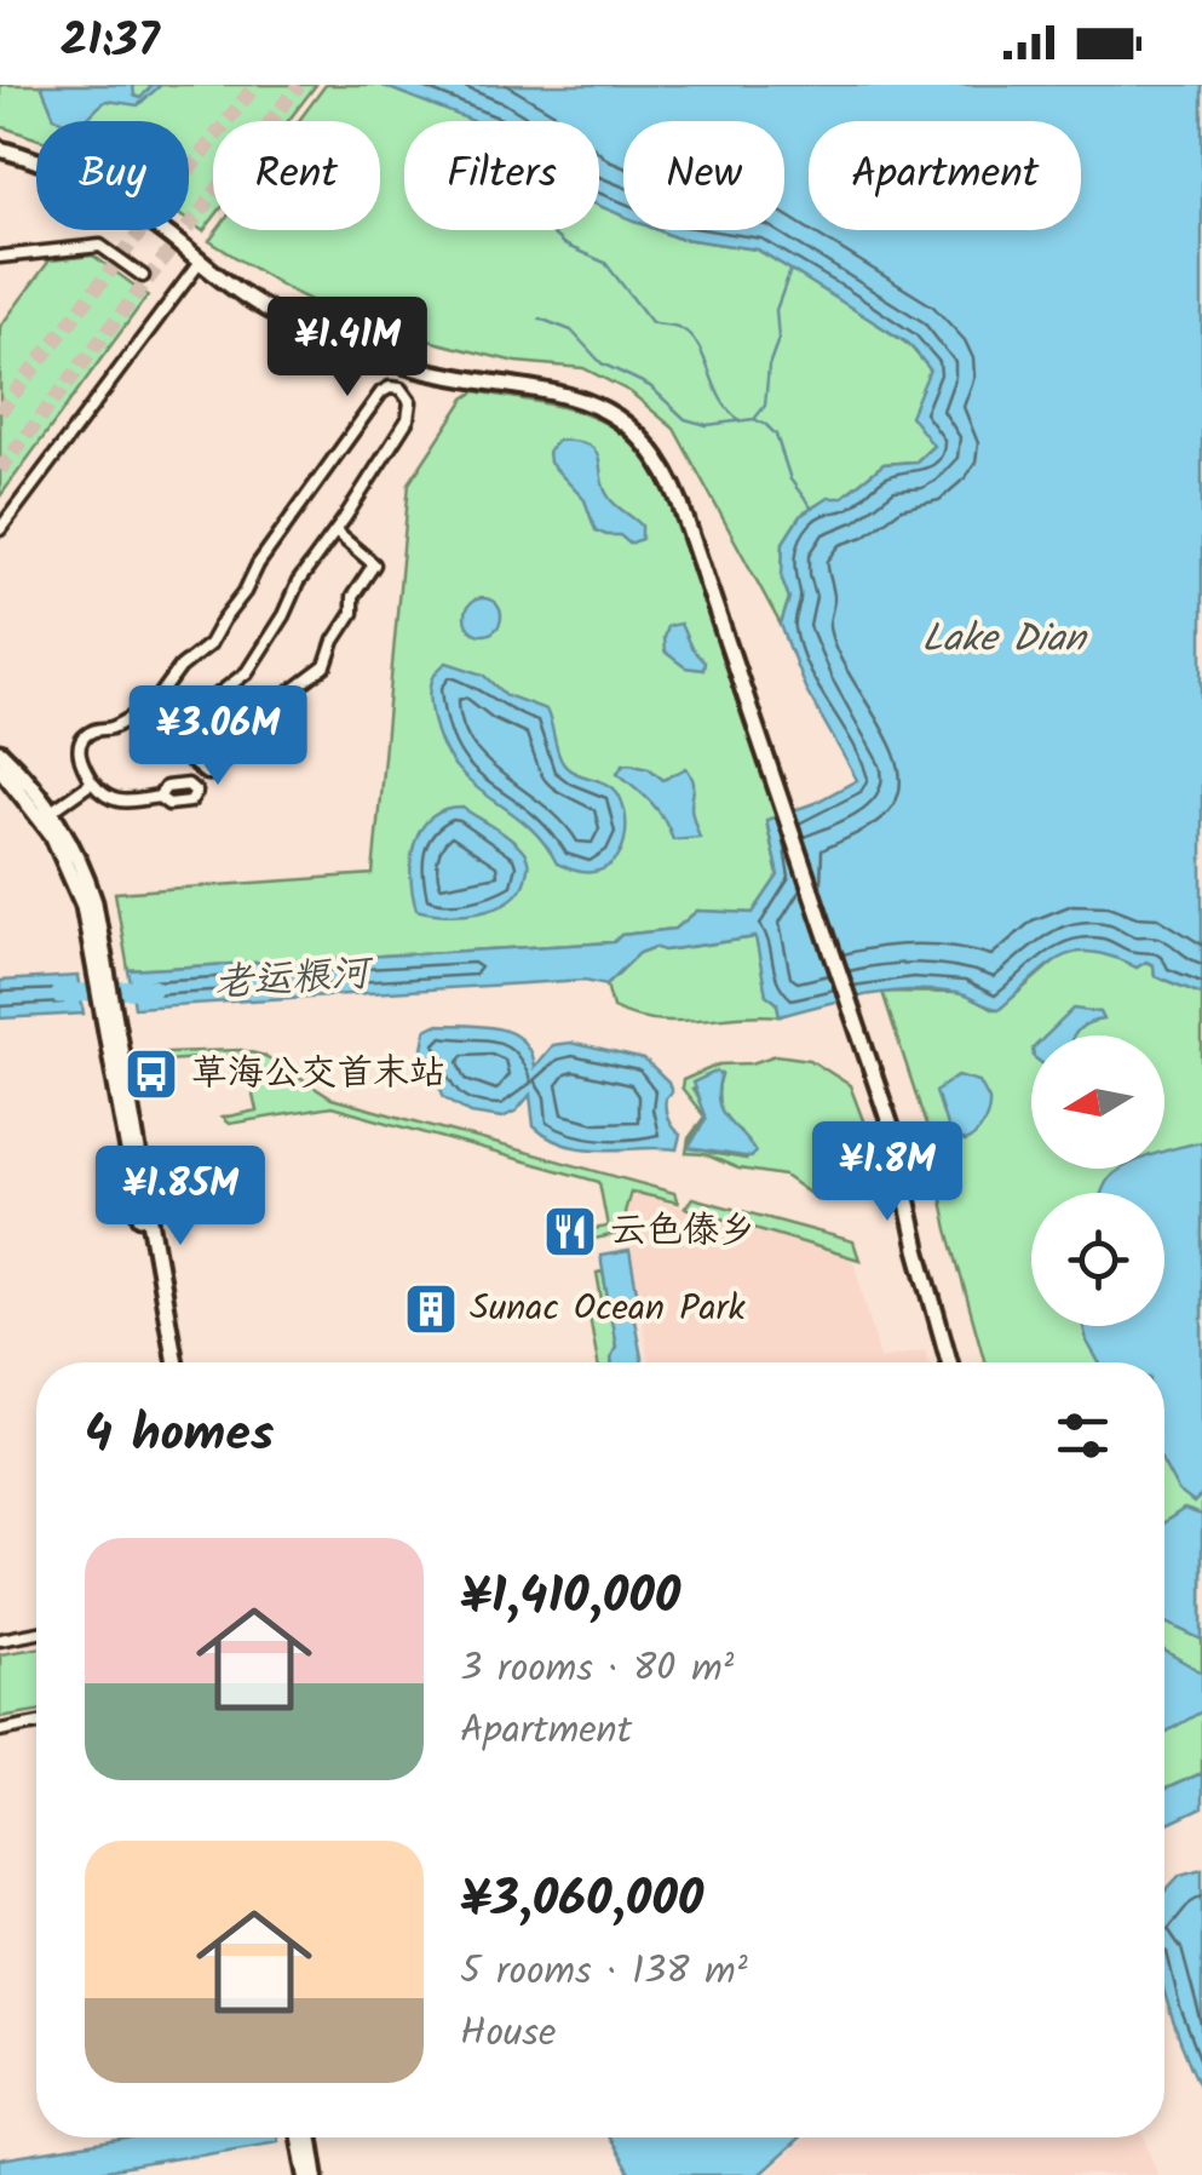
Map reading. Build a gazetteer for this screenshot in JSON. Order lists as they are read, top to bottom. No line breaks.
{"water":["Lake Dian","老运粮河"],"places":{"bus stop":["草海公交首末站"],"restaurant":["云色傣乡"],"building":["Sunac Ocean Park"]},"north":"left","page":{"status":"21:37","chip":["Buy","Rent","Filters","New","Apartment"],"price":["¥1.41M","¥3.06M","¥1.8M","¥1.85M"],"heading":"4 homes","list":[{"name":"¥1,410,000","note":"3 rooms · 80 m² · Apartment"},{"name":"¥3,060,000","note":"5 rooms · 138 m² · House"}]}}
